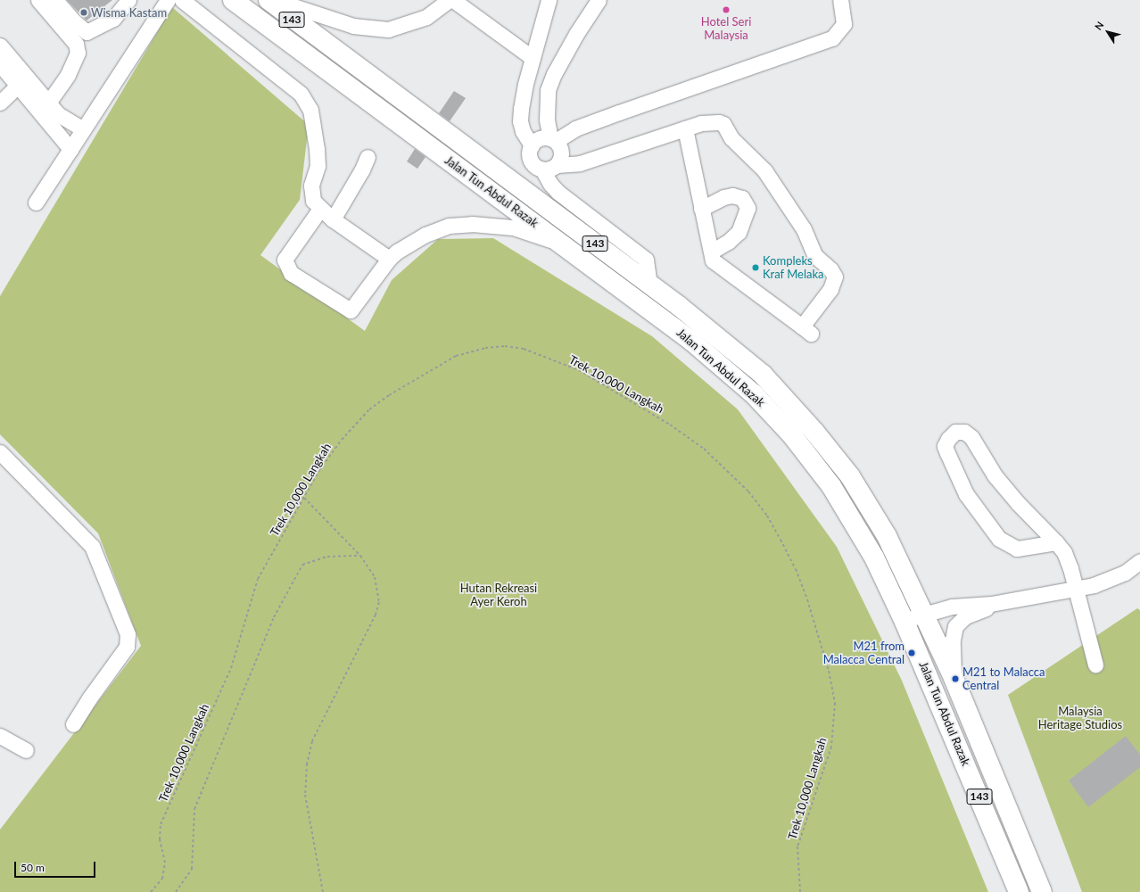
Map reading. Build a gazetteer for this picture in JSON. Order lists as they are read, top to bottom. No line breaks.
{"streets":{"highway":["143","Jalan Tun Abdul Razak"],"path":["Trek 10,000 Langkah"]},"parks":["Hutan Rekreasi Ayer Keroh","Malaysia Heritage Studios"],"places":["Hotel Seri Malaysia","Wisma Kastam","Kompleks Kraf Melaka","M21 from Malacca Central","M21 to Malacca Central"],"scale_bar":"50 m","north":"top left"}
